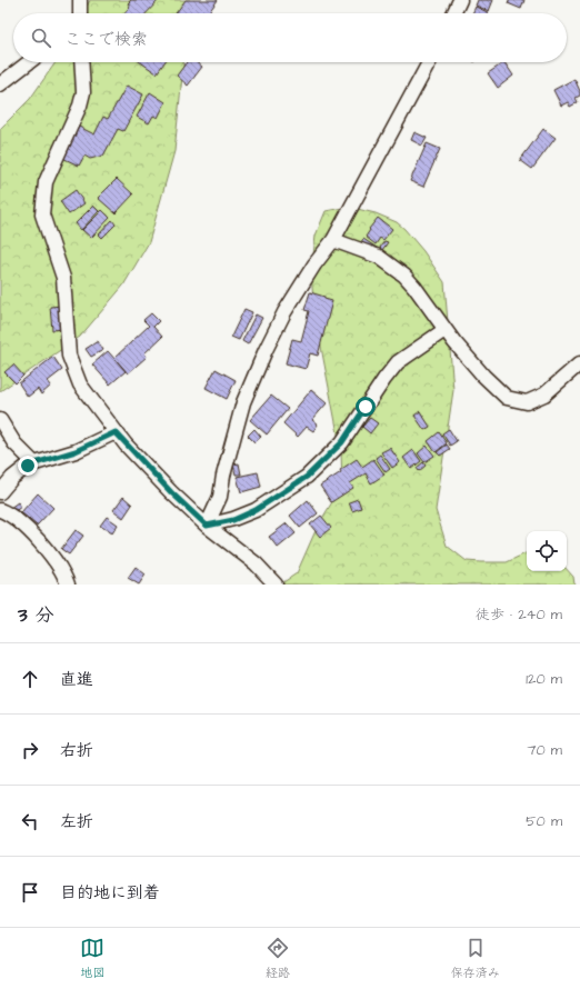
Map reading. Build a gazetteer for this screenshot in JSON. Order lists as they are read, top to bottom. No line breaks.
{"page":{"search":"ここで検索","heading":["3 分","徒歩 · 240 m"],"list":[["直進","120 m"],["右折","70 m"],["左折","50 m"],"目的地に到着"],"nav":["地図","経路","保存済み"]}}
